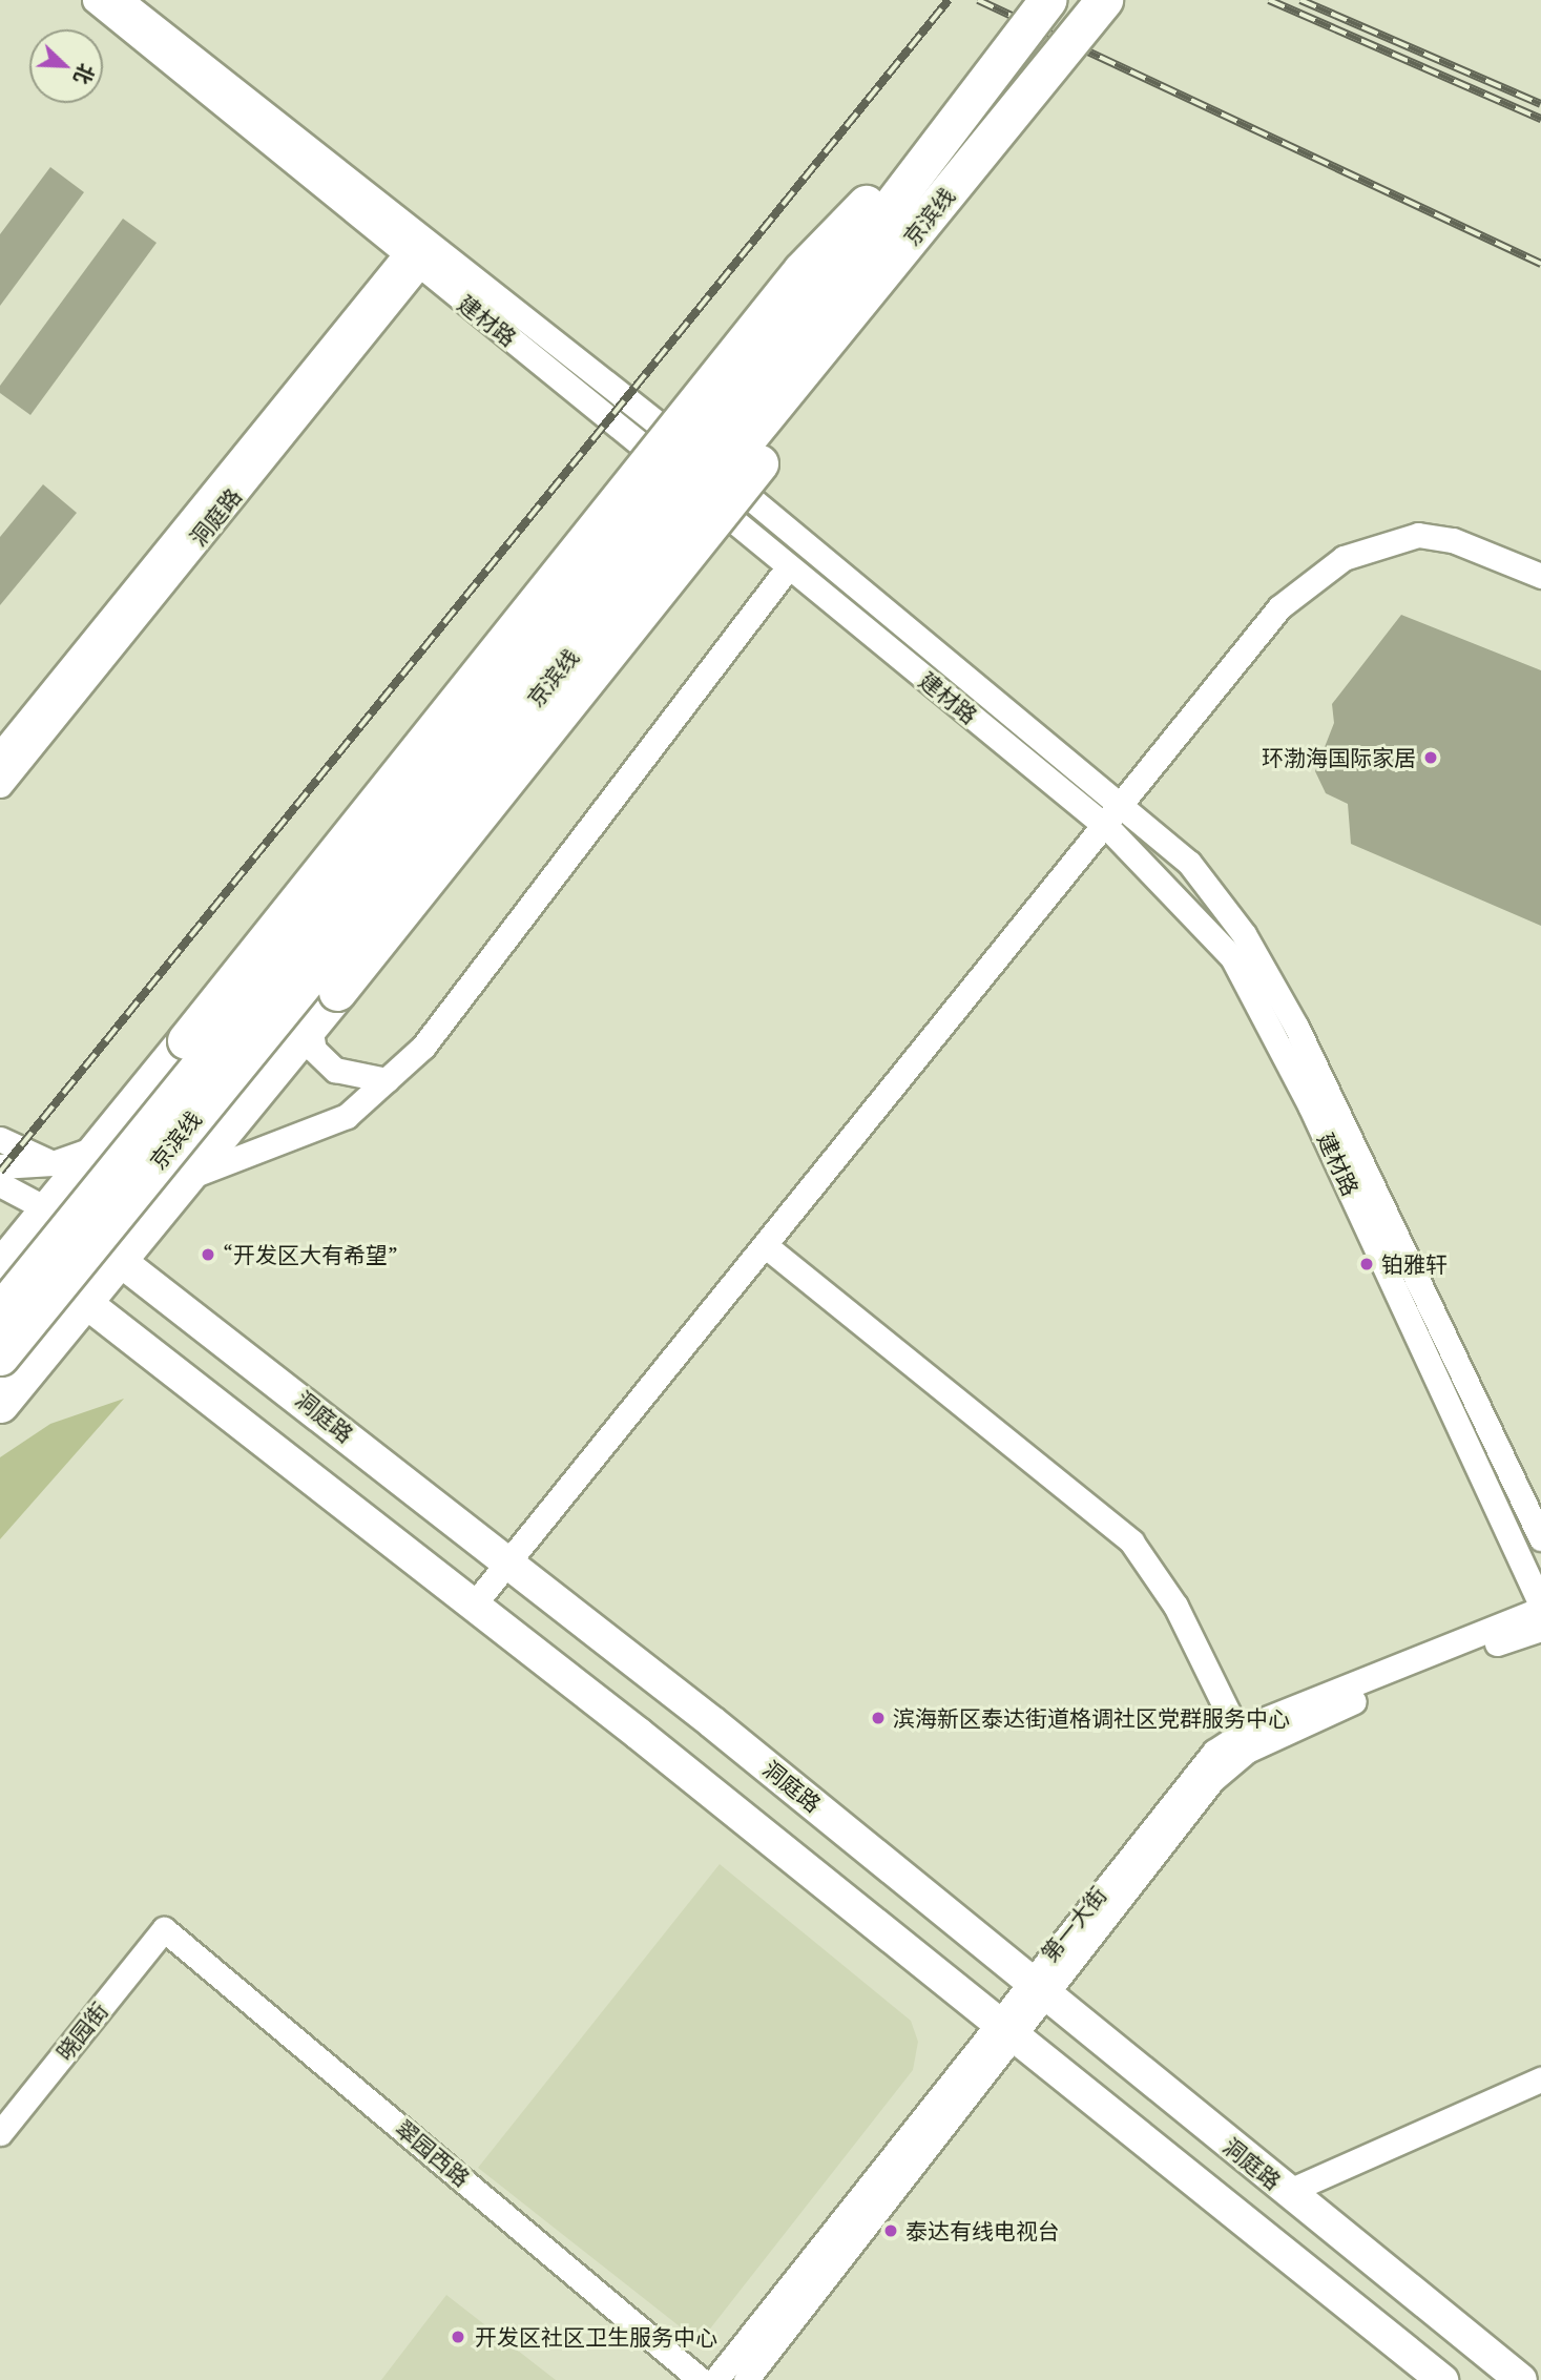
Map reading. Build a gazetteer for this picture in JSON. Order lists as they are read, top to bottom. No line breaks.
{"streets":{"highway":["京滨线"],"main road":["洞庭路"],"street":["建材路","第一大街","晓园街","翠园西路"]},"crossings":[["建材路","洞庭路"],["洞庭路","第一大街"],["晓园街","翠园西路"]],"places":["环渤海国际家居","“开发区大有希望”","铂雅轩","滨海新区泰达街道格调社区党群服务中心","泰达有线电视台","开发区社区卫生服务中心"],"north":"bottom right"}
